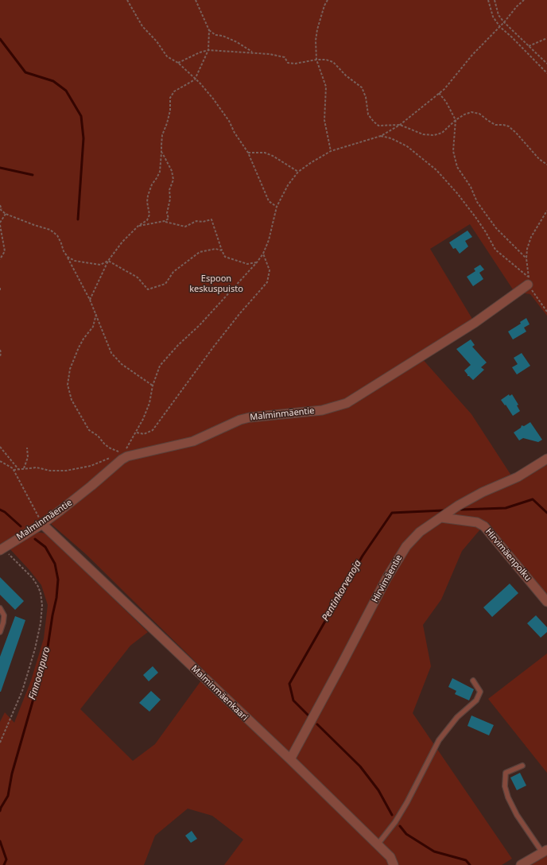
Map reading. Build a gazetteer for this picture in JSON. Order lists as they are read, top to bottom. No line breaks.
{"streets":{"street":["Malminmäentie","Hirvimäenpolku","Hirvimäentie","Malminmäenkaari"]},"crossings":[["Malminmäentie","Malminmäenkaari"],["Hirvimäenpolku","Hirvimäentie"],["Hirvimäentie","Malminmäenkaari"]],"water":["Pentinkorvenoja","Finnoonpuro"],"parks":["Espoon keskuspuisto"]}
